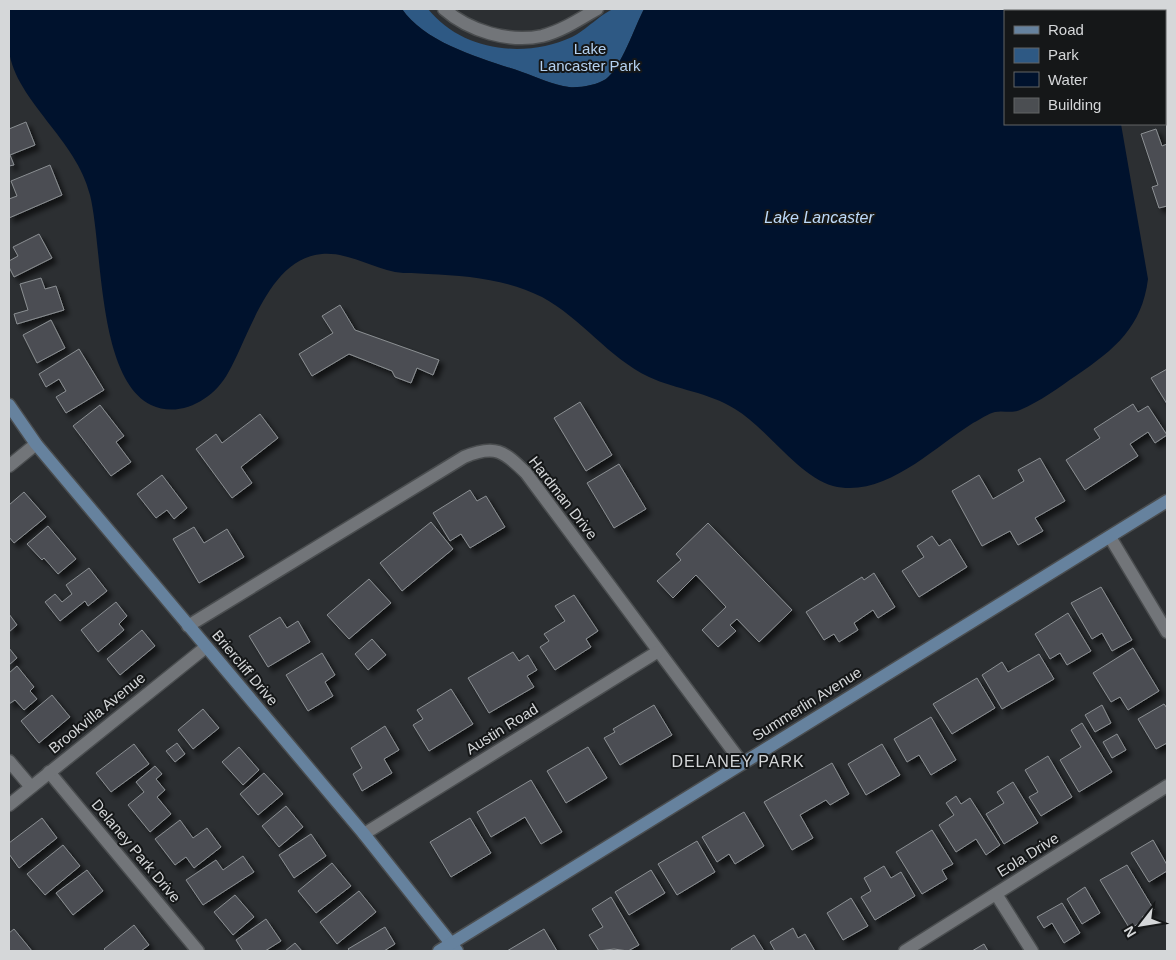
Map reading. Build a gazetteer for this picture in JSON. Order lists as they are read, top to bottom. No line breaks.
{"streets":{"street":["Hardman Drive","Briercliff Drive","Summerlin Avenue","Brookvilla Avenue","Austin Road","Delaney Park Drive","Eola Drive"]},"crossings":[["Hardman Drive","Briercliff Drive"],["Hardman Drive","Summerlin Avenue"],["Hardman Drive","Austin Road"],["Briercliff Drive","Summerlin Avenue"],["Briercliff Drive","Brookvilla Avenue"],["Briercliff Drive","Austin Road"],["Brookvilla Avenue","Delaney Park Drive"]],"districts":["DELANEY PARK"],"water":["Lake Lancaster"],"parks":["Lake Lancaster Park"],"legend":["Road","Park","Water","Building"],"north":"bottom left"}
